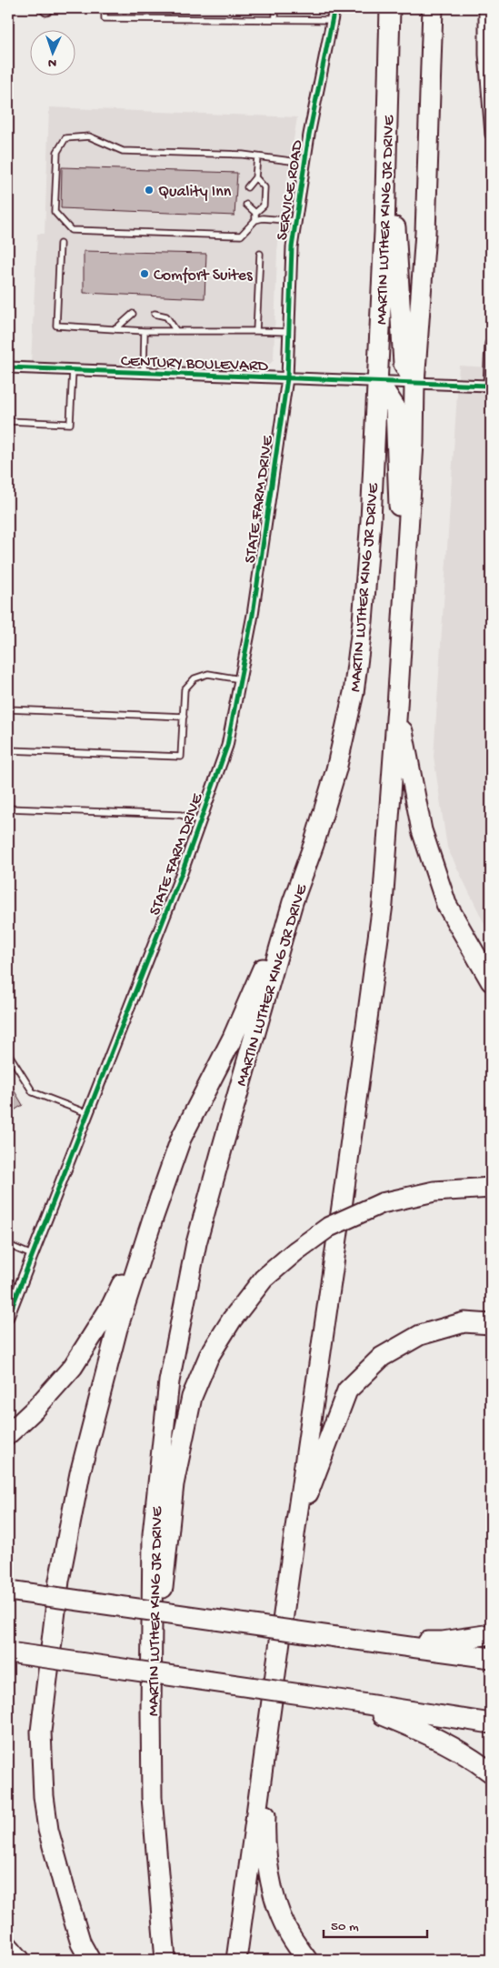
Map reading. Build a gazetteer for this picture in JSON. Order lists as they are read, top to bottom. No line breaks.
{"streets":{"highway":["MARTIN LUTHER KING JR DRIVE"],"street":["SERVICE ROAD","CENTURY BOULEVARD","STATE FARM DRIVE"]},"crossings":[["SERVICE ROAD","CENTURY BOULEVARD"],["SERVICE ROAD","STATE FARM DRIVE"],["MARTIN LUTHER KING JR DRIVE","CENTURY BOULEVARD"],["CENTURY BOULEVARD","STATE FARM DRIVE"]],"places":["Quality Inn","Comfort Suites"],"scale_bar":"50 m","north":"bottom"}
